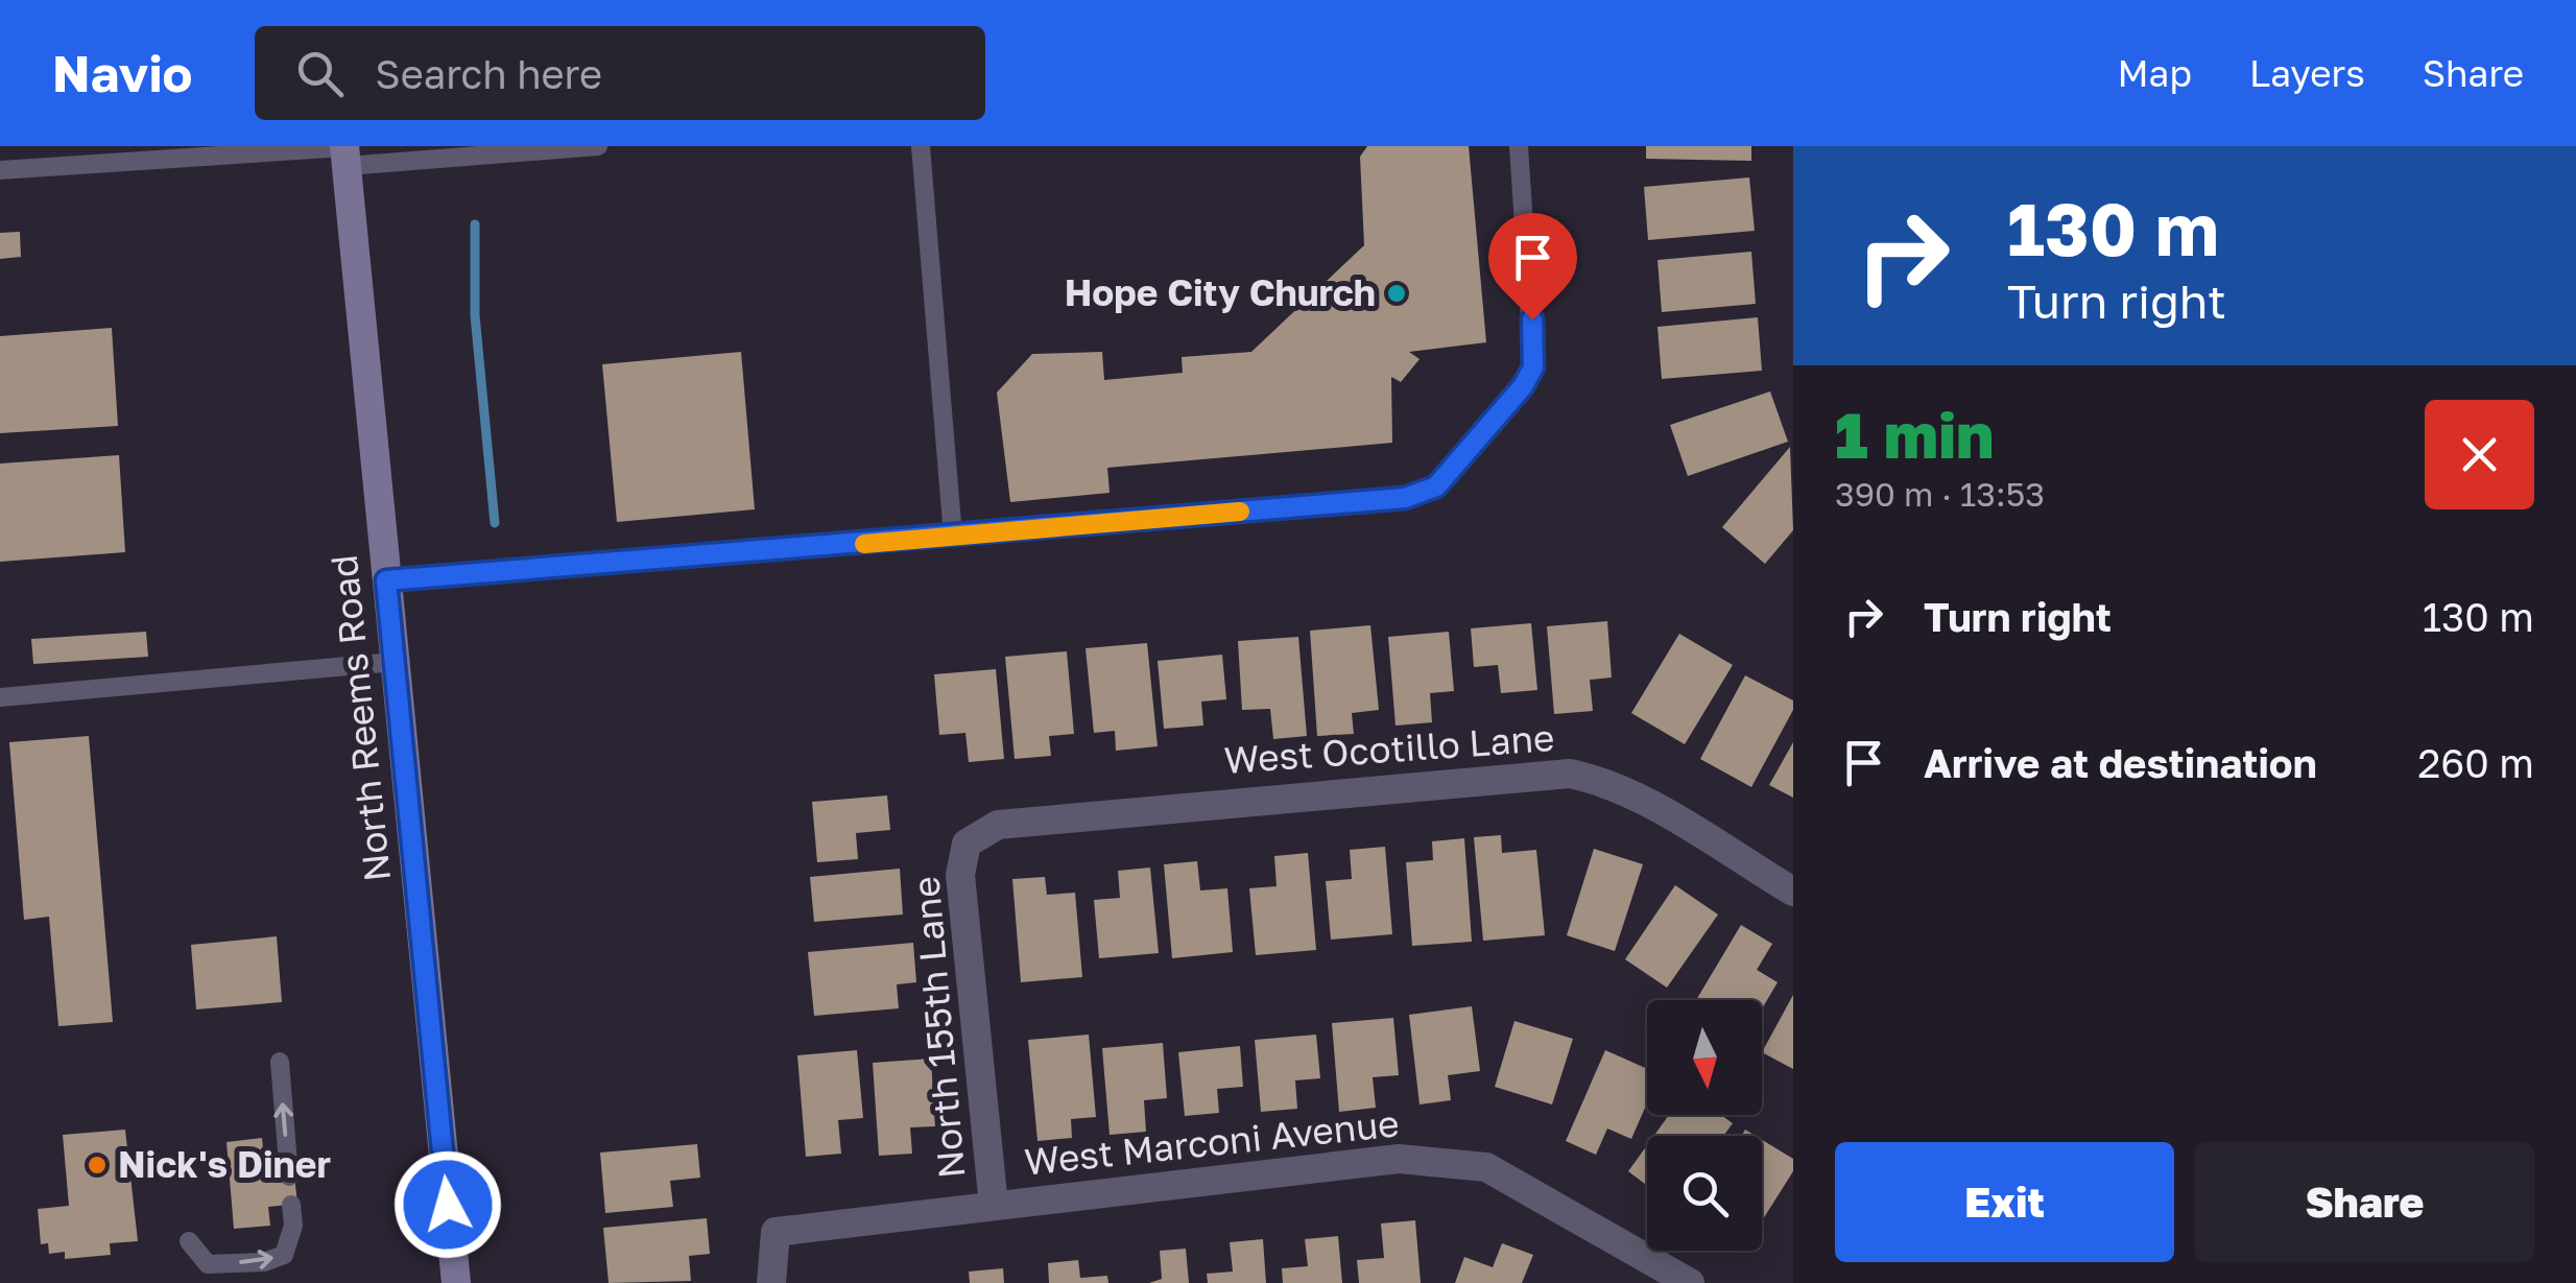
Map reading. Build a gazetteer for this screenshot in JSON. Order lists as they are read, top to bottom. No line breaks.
{"streets":{"main road":["North Reems Road"],"street":["West Ocotillo Lane","North 155th Lane","West Marconi Avenue"]},"crossings":[["West Ocotillo Lane","North 155th Lane"],["North 155th Lane","West Marconi Avenue"]],"places":["Hope City Church","Nick's Diner"],"north":"bottom","page":{"header":"Navio","search":"Search here","nav":["Map","Layers","Share"],"turn":["130 m","Turn right"],"heading":["1 min","390 m · 13:53"],"list":[{"name":"Turn right","value":"130 m"},{"name":"Arrive at destination","value":"260 m"}],"buttons":["Exit","Share"]}}
